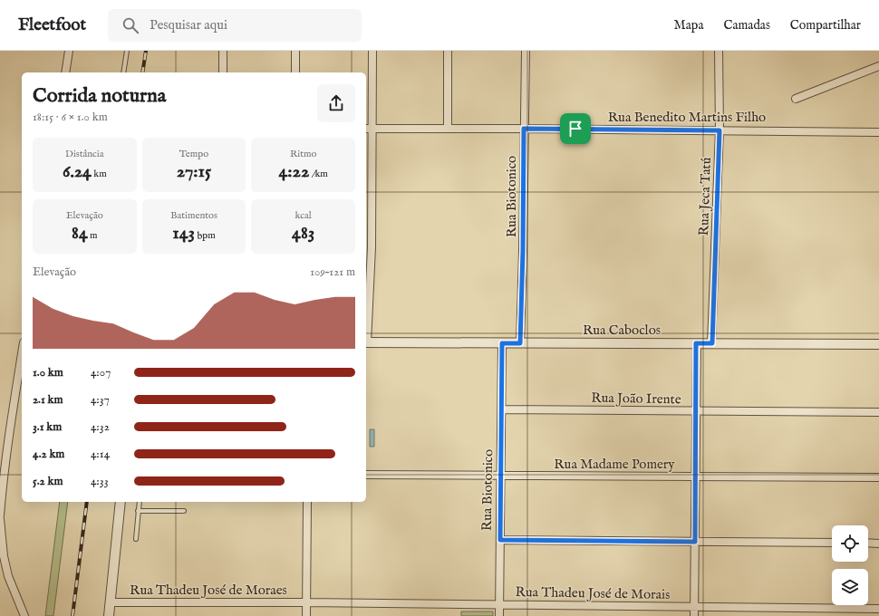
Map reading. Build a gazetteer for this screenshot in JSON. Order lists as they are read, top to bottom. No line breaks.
{"streets":{"street":["Rua Benedito Martins Filho","Rua Biotonico","Rua Jeca Tatú","Rua Caboclos","Rua João Irente","Rua Madame Pomery","Rua Thadeu José de Moraes","Rua Thadeu José de Morais"]},"crossings":[["Rua Benedito Martins Filho","Rua Biotonico"],["Rua Benedito Martins Filho","Rua Jeca Tatú"],["Rua Biotonico","Rua Caboclos"],["Rua Biotonico","Rua João Irente"],["Rua Biotonico","Rua Madame Pomery"],["Rua Biotonico","Rua Thadeu José de Morais"],["Rua Jeca Tatú","Rua Caboclos"],["Rua Thadeu José de Moraes","Rua Thadeu José de Morais"]],"page":{"header":"Fleetfoot","search":"Pesquisar aqui","nav":["Mapa","Camadas","Compartilhar"],"heading":["Corrida noturna","18:15 · 6 × 1.0 km"],"stats":[["Distância","6.24 km"],["Tempo","27:15"],["Ritmo","4:22 /km"],["Elevação","84 m"],["Batimentos","143 bpm"],["kcal","483"]],"chart":["Elevação","109–121 m"],"list":[{"name":"1.0 km","note":"4:07"},{"name":"2.1 km","note":"4:37"},{"name":"3.1 km","note":"4:32"},{"name":"4.2 km","note":"4:14"},{"name":"5.2 km","note":"4:33"}]}}
